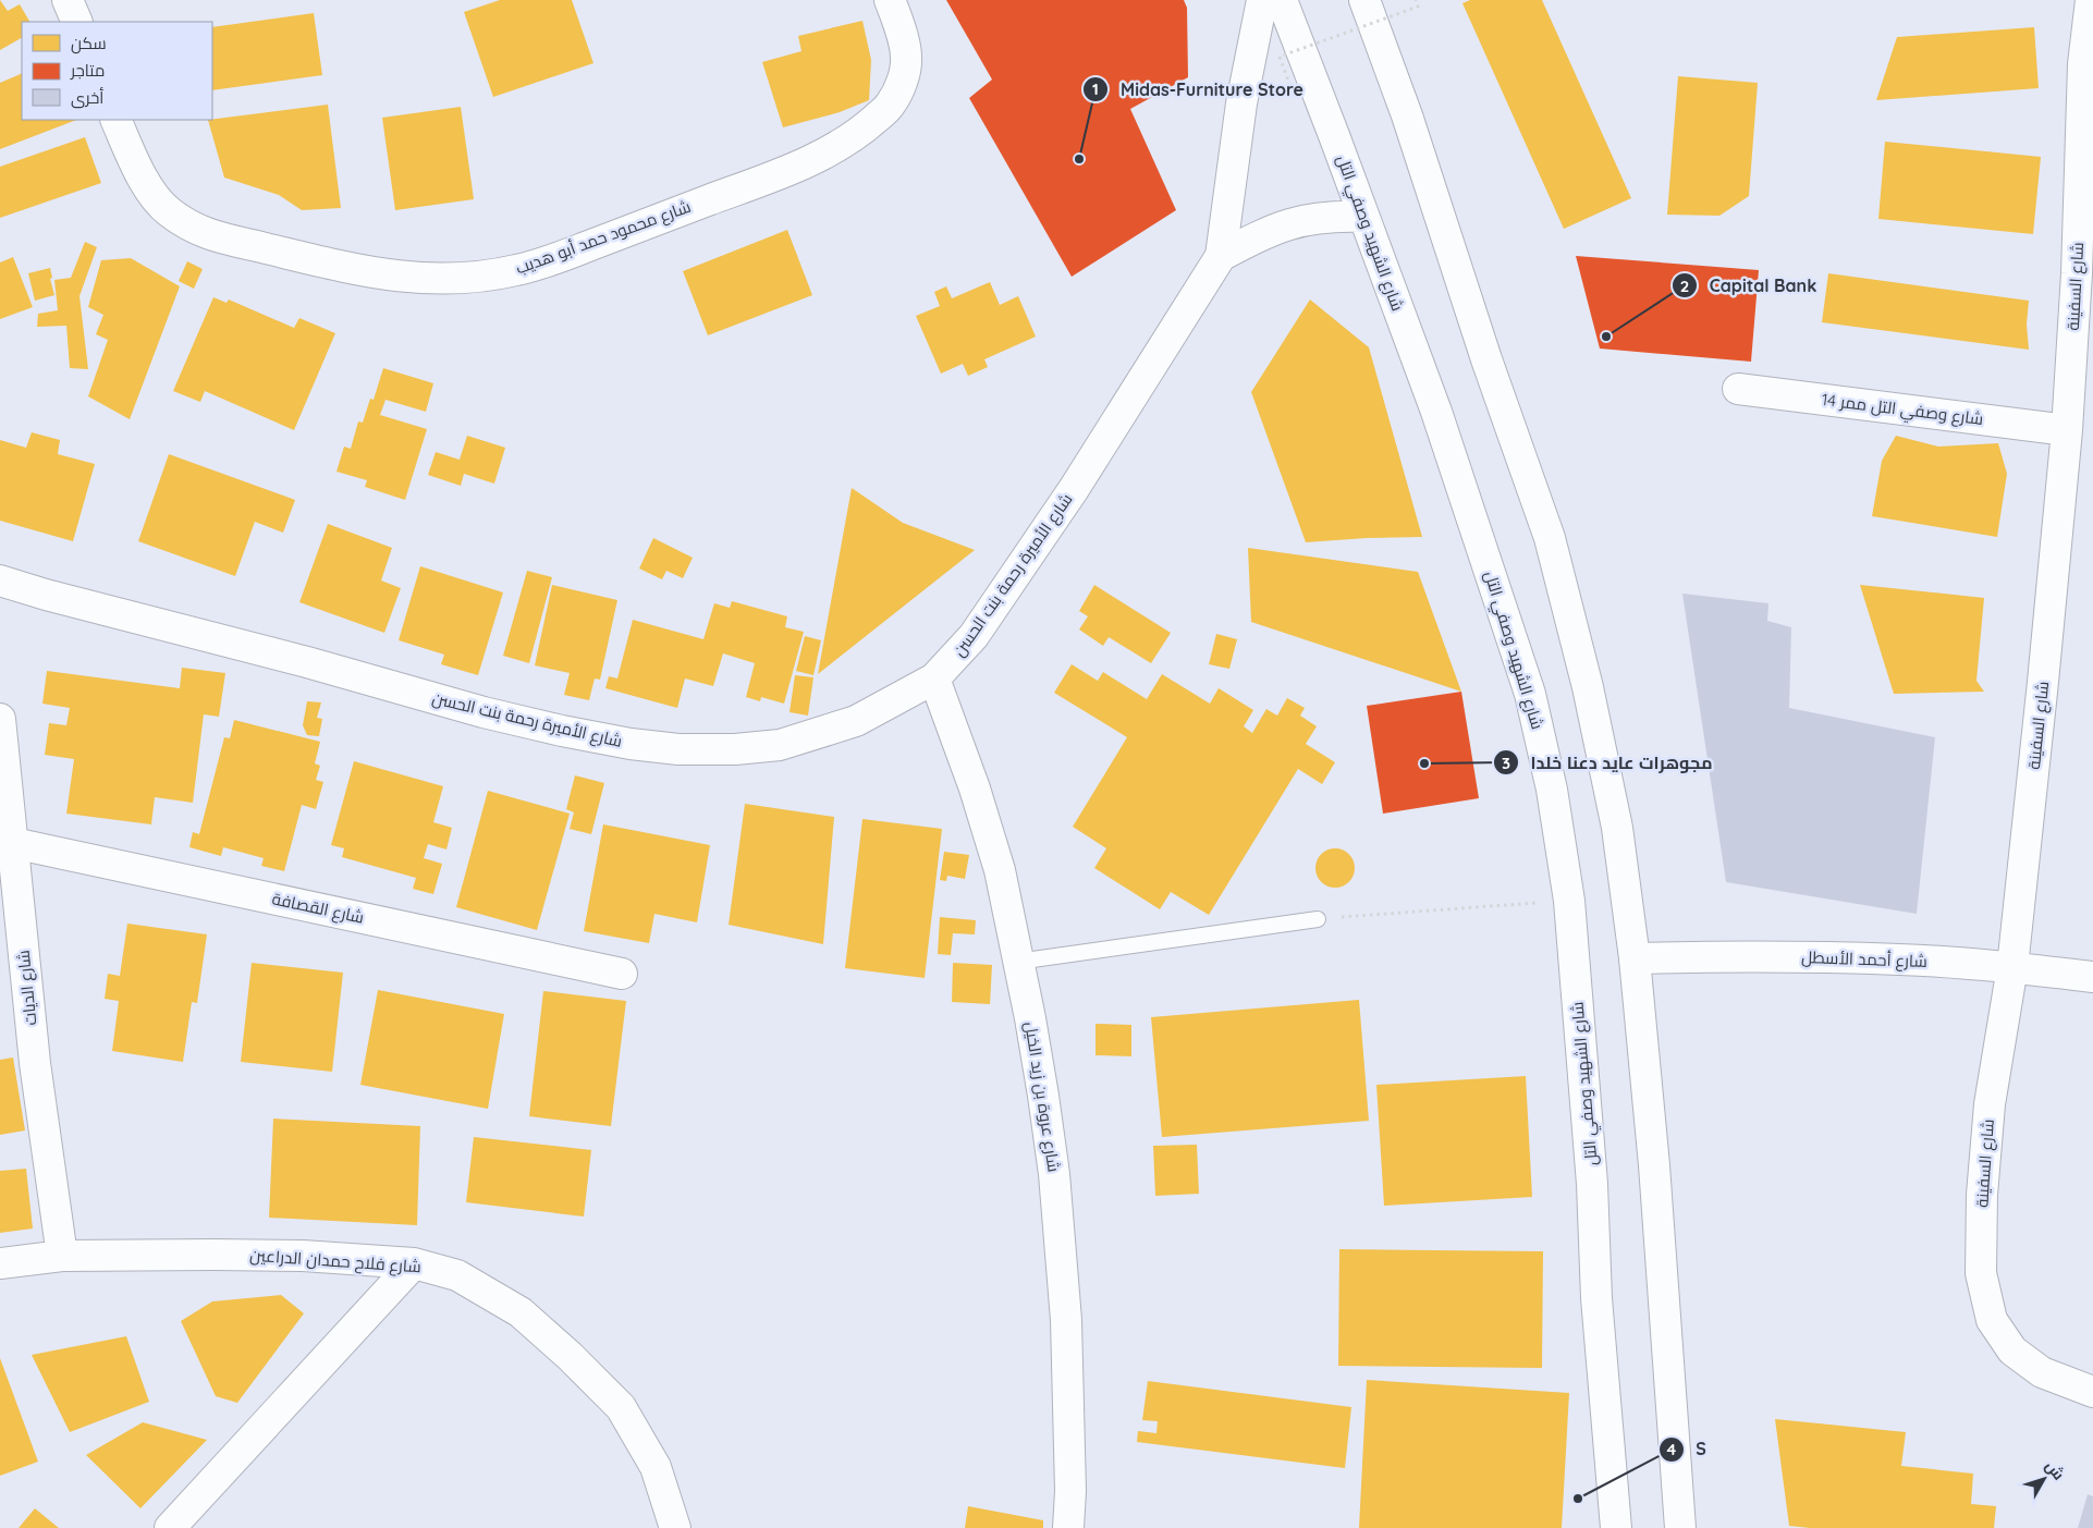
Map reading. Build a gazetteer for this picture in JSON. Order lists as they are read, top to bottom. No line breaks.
{"streets":{"street":["شارع الشهيد وصفي التل","شارع محمود حمد أبو هديب","شارع السفينة","شارع وصفي التل ممر 14","شارع الأميرة رحمة بنت الحسن","شارع القصافة","شارع أحمد الأسطل","شارع الديات","شارع عروة بن زيد الخيل","شارع فلاح حمدان الدراعين"]},"crossings":[["شارع الشهيد وصفي التل","شارع الأميرة رحمة بنت الحسن"],["شارع السفينة","شارع وصفي التل ممر 14"],["شارع السفينة","شارع أحمد الأسطل"],["شارع الأميرة رحمة بنت الحسن","شارع عروة بن زيد الخيل"],["شارع القصافة","شارع الديات"],["شارع الديات","شارع فلاح حمدان الدراعين"]],"places":["Midas-Furniture Store","Capital Bank","مجوهرات عايد دعنا خلدا","S"],"legend":["سكن","متاجر","أخرى"],"north":"top right"}
